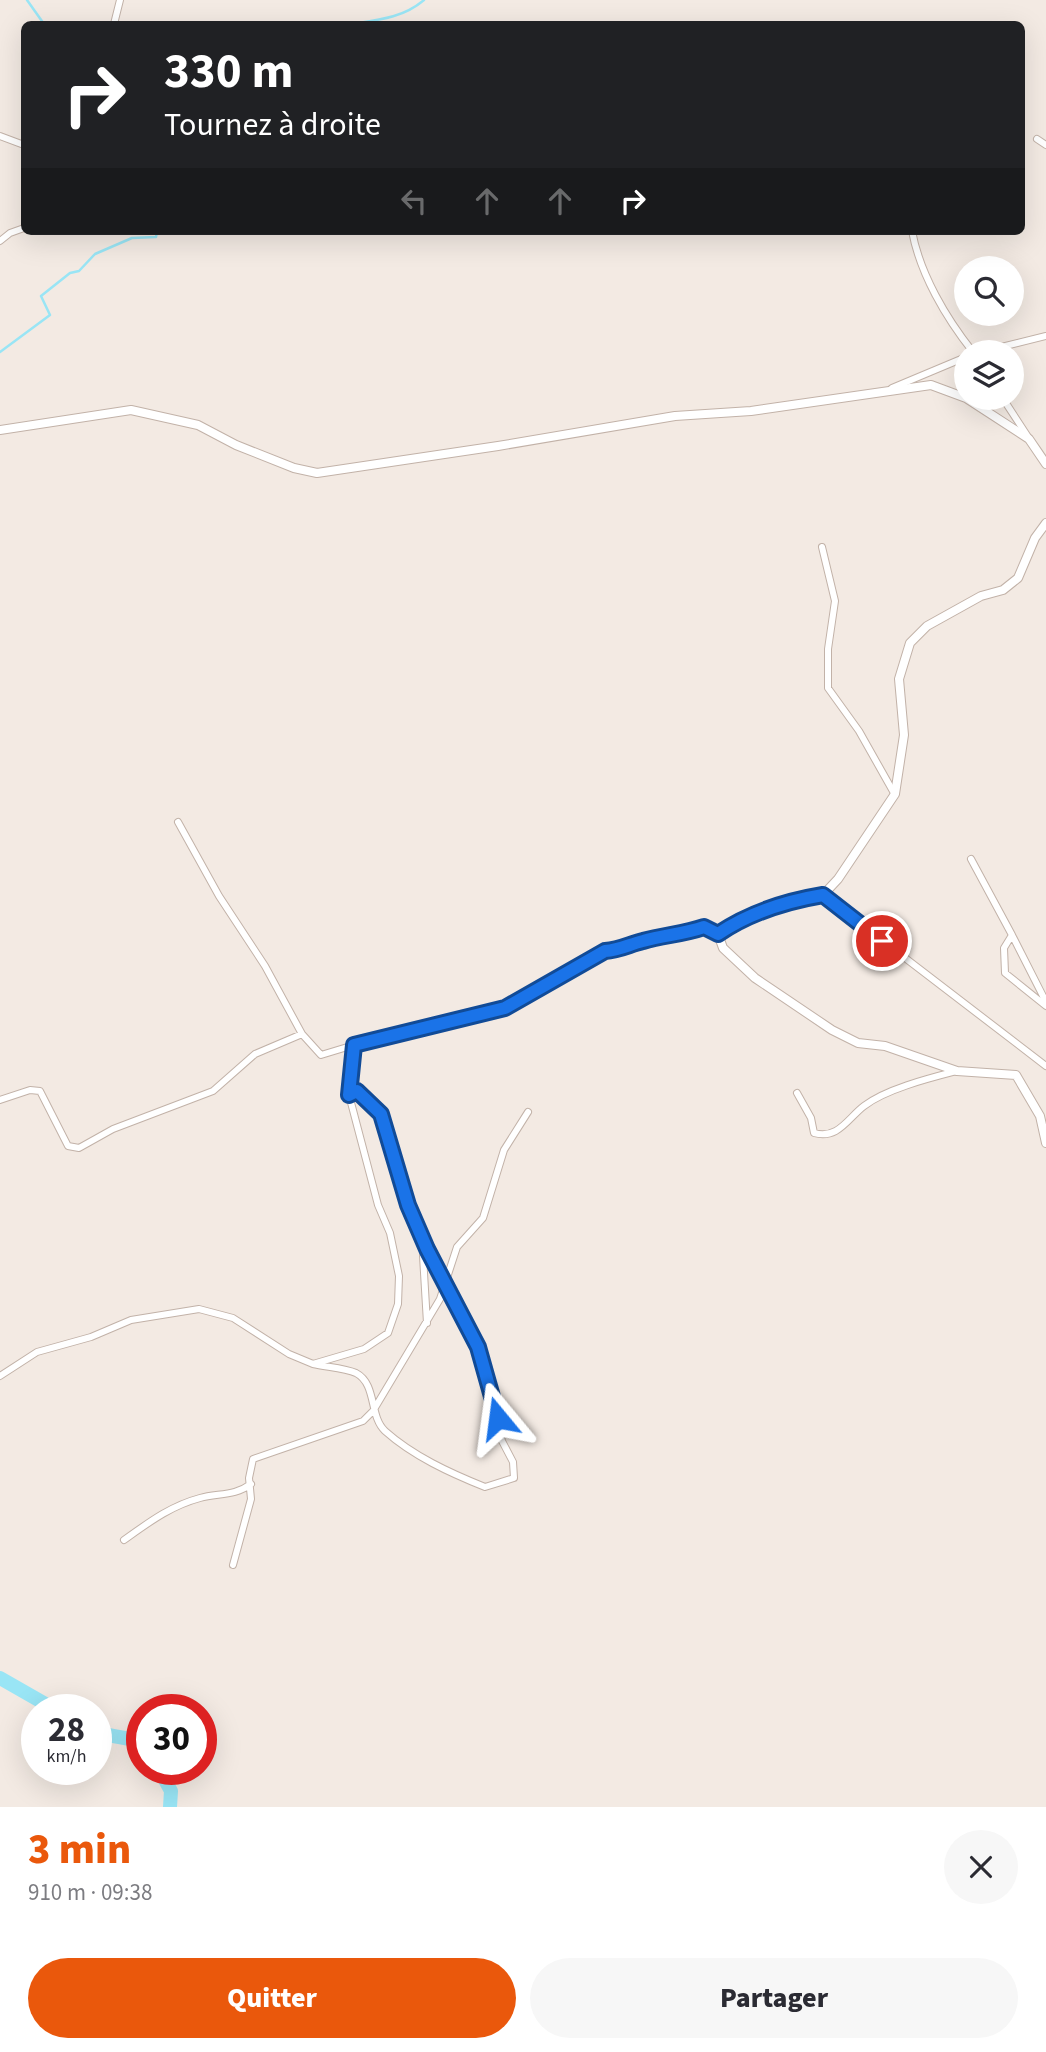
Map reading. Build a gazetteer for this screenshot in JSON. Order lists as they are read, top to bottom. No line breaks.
{"page":{"turn":["330 m","Tournez à droite"],"speed":"28 km/h","limit":"30","heading":["3 min","910 m · 09:38"],"buttons":["Quitter","Partager"]}}
